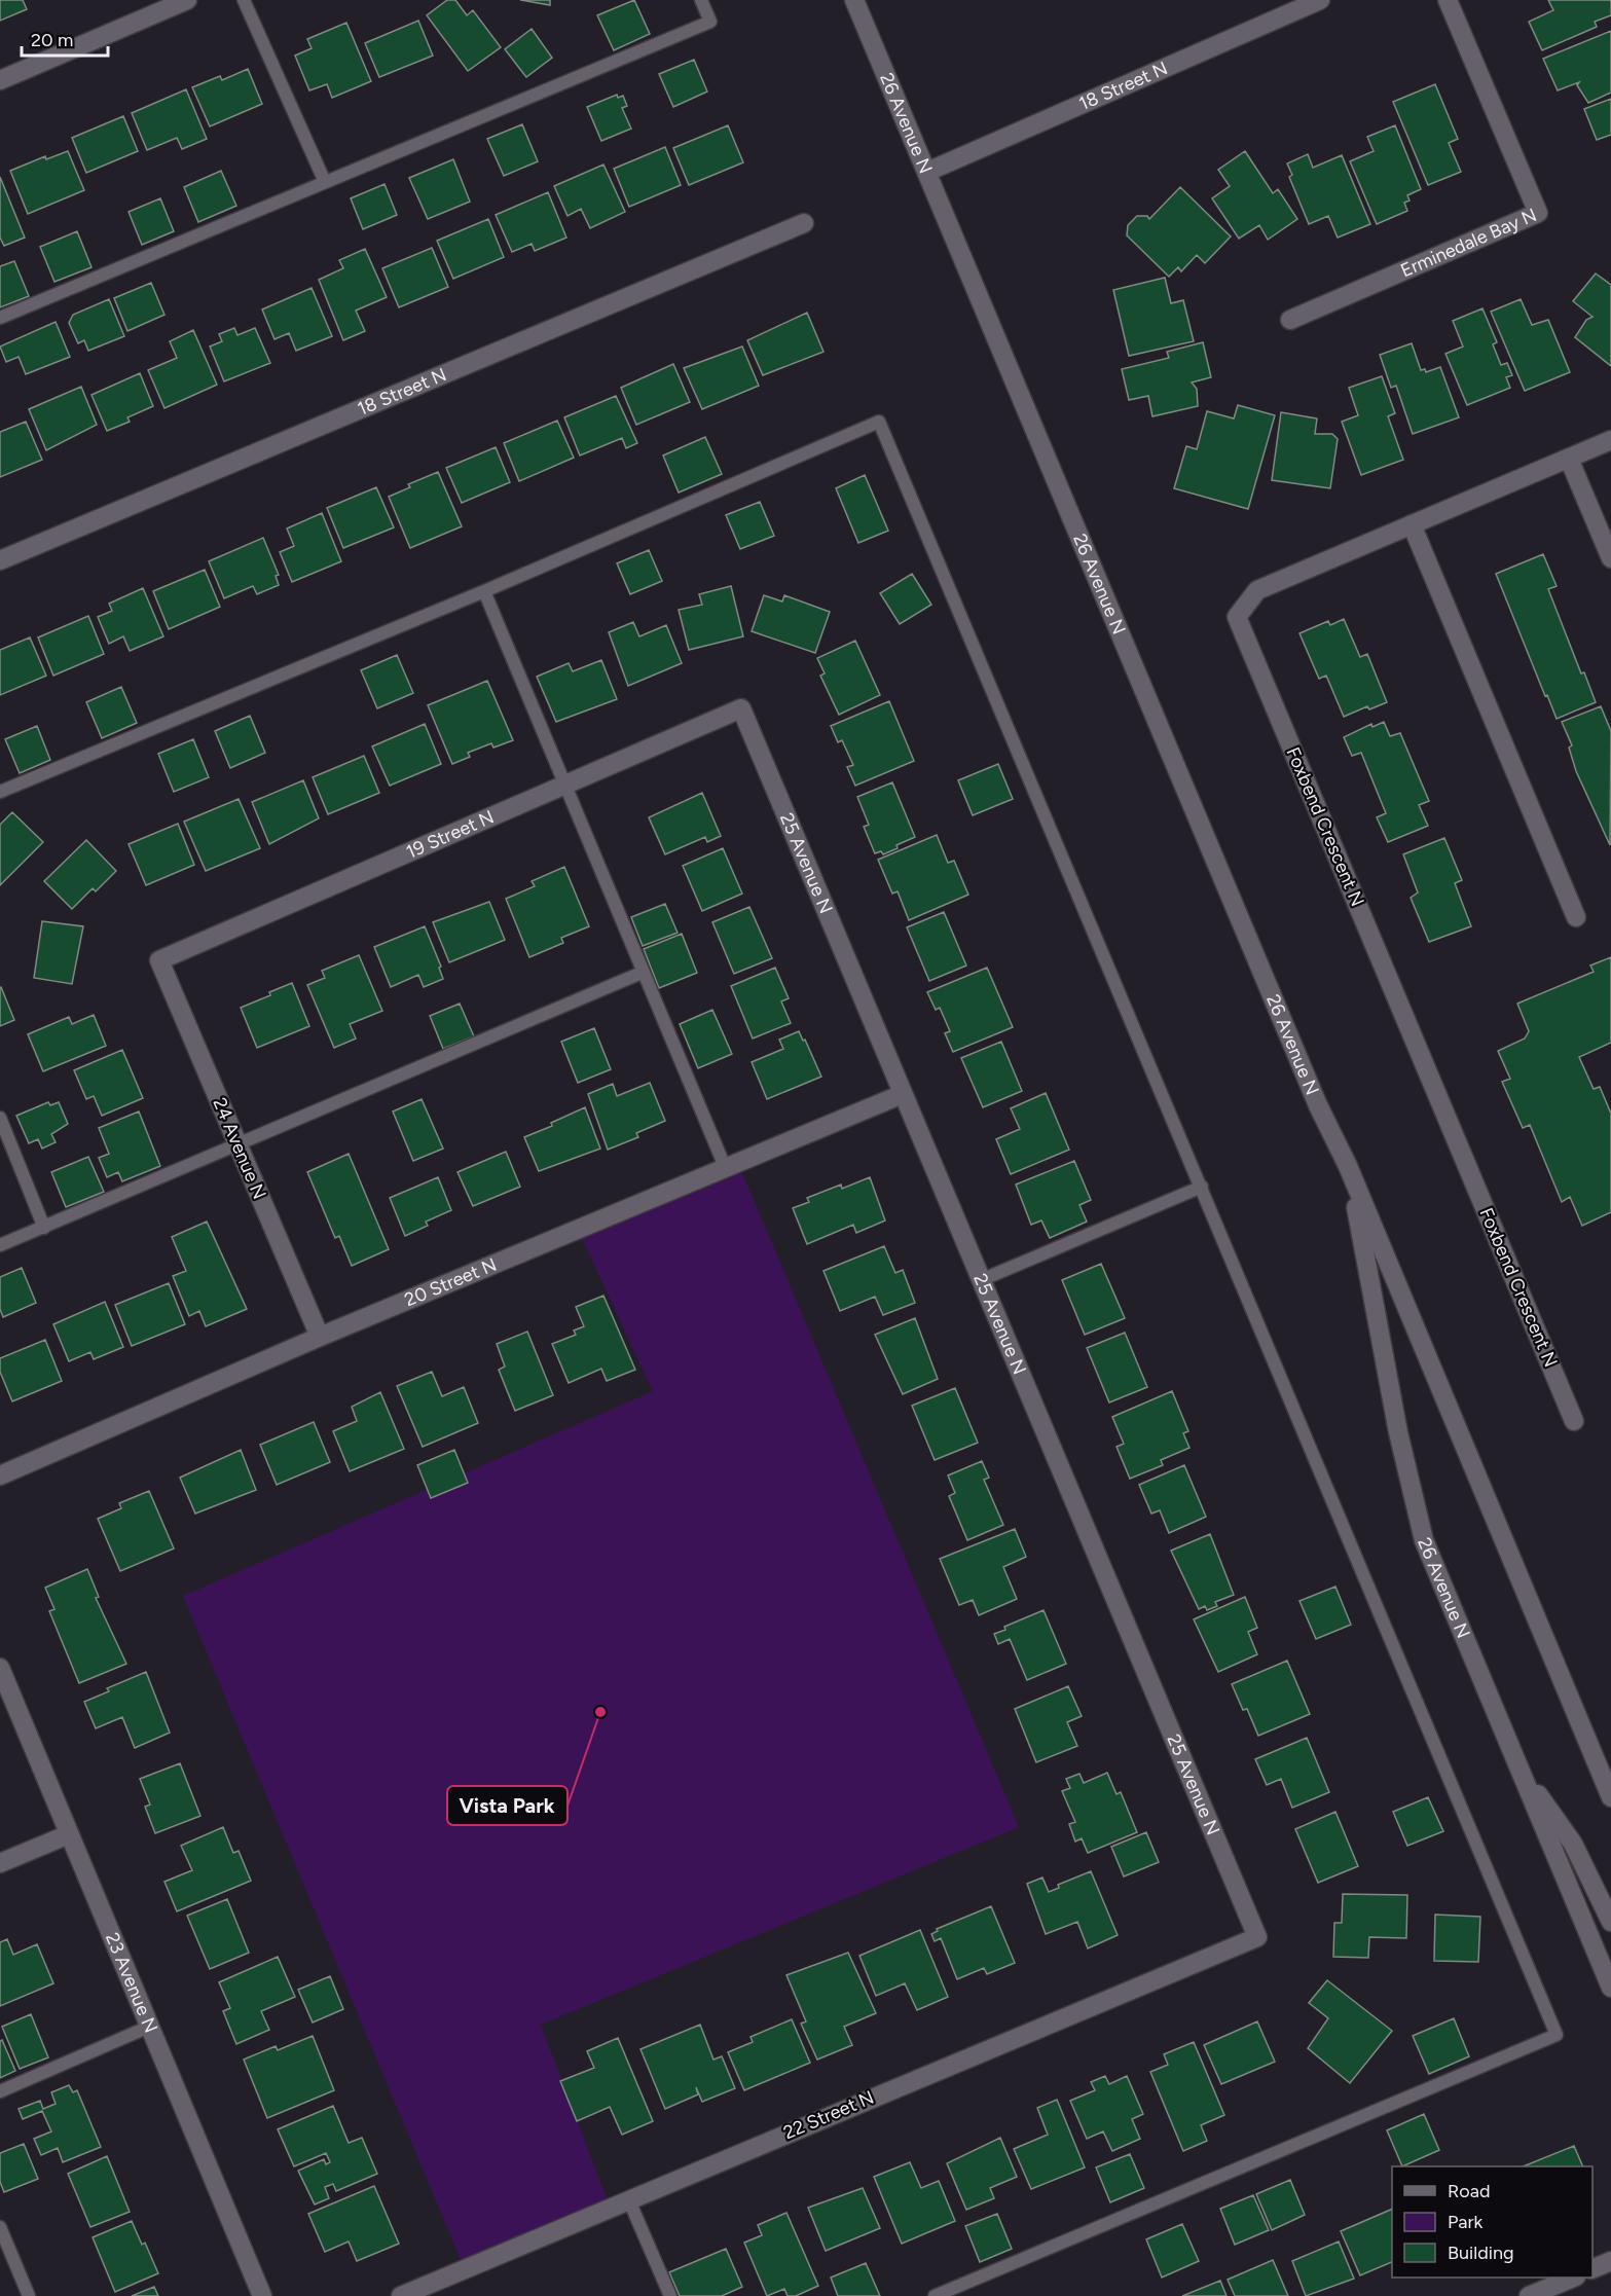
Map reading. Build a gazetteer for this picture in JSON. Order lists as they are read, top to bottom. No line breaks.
{"streets":{"street":["18 Street N","26 Avenue N","Erminedale Bay N","Foxbend Crescent N","19 Street N","25 Avenue N","24 Avenue N","20 Street N","23 Avenue N","22 Street N"]},"crossings":[["18 Street N","26 Avenue N"],["19 Street N","25 Avenue N"],["19 Street N","24 Avenue N"],["25 Avenue N","20 Street N"],["25 Avenue N","22 Street N"],["24 Avenue N","20 Street N"]],"places":["Vista Park"],"legend":["Road","Park","Building"],"scale_bar":"20 m"}
